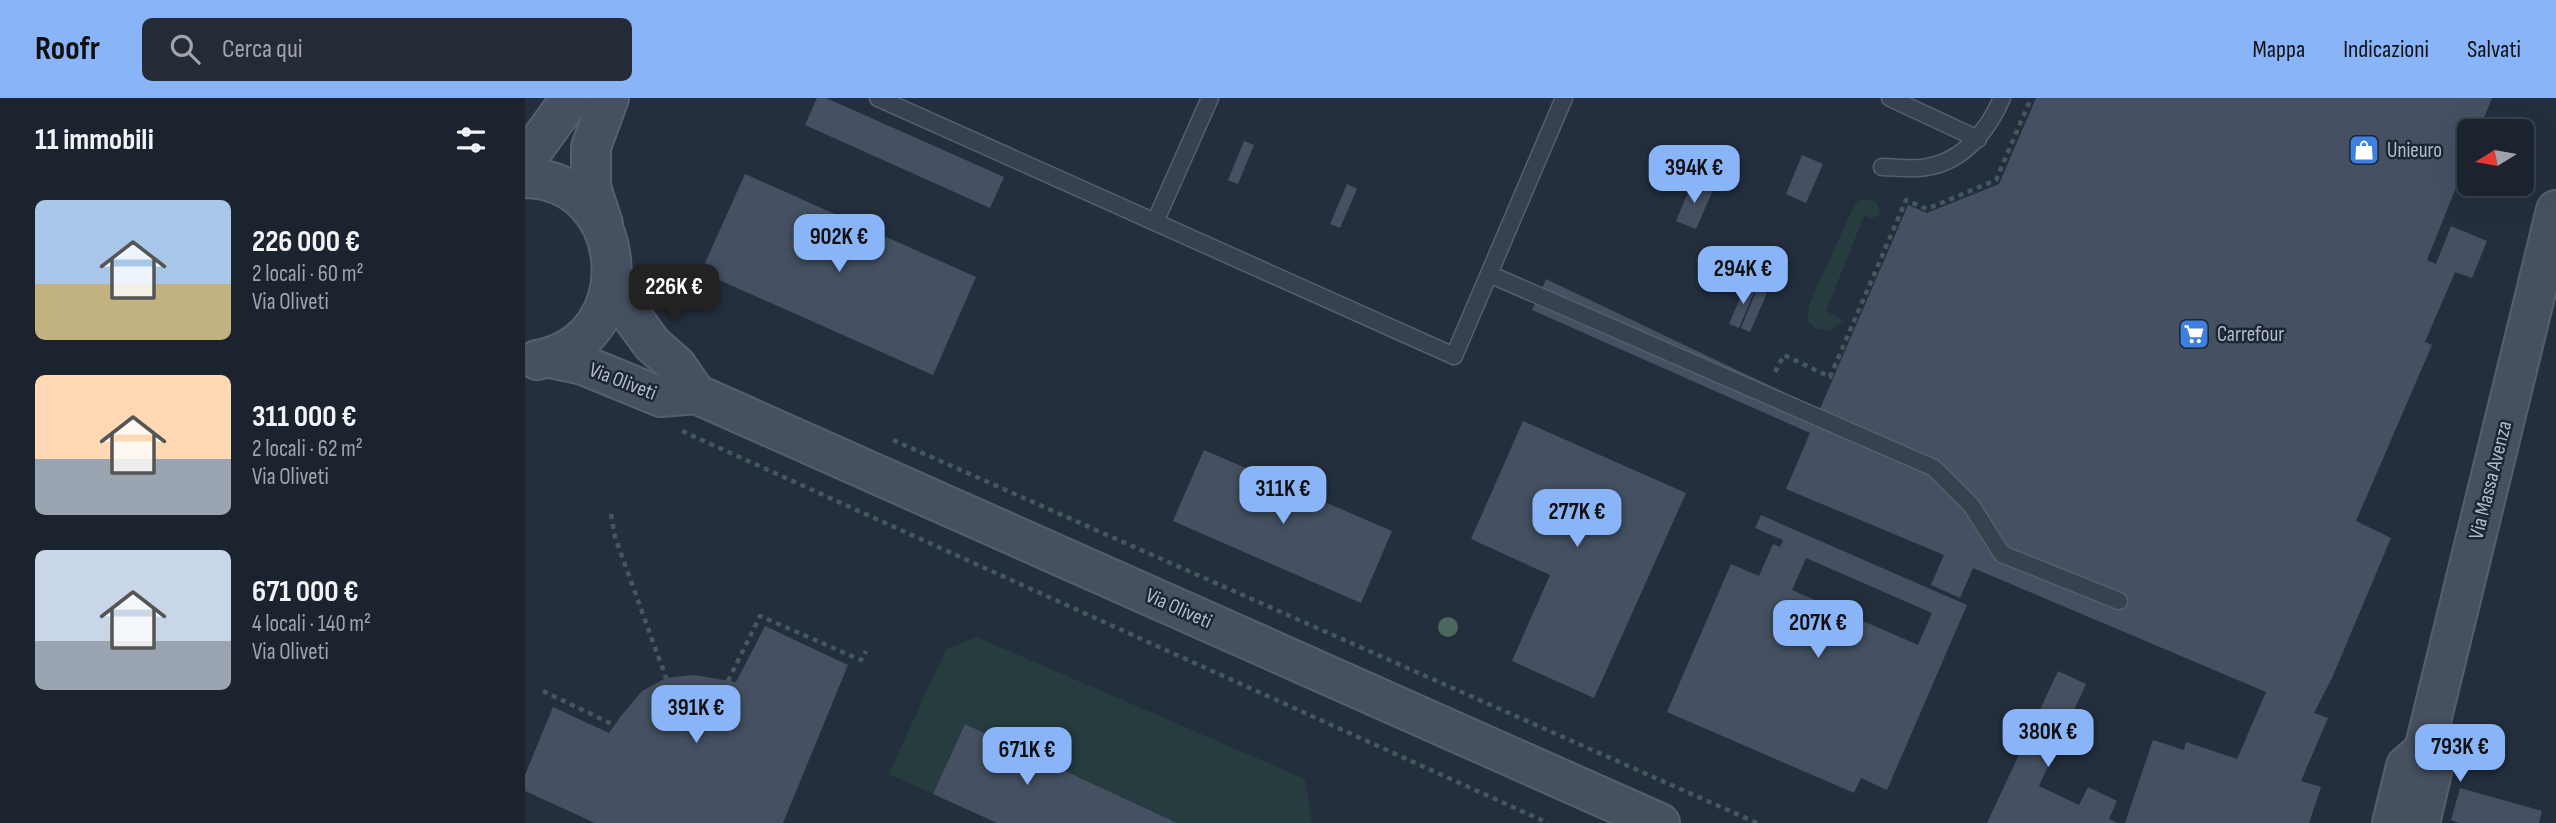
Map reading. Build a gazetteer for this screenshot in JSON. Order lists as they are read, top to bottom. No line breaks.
{"streets":{"main road":["Via Oliveti","Via Massa Avenza"]},"places":{"shop":["Unieuro"],"supermarket":["Carrefour"]},"north":"left","page":{"header":"Roofr","search":"Cerca qui","nav":["Mappa","Indicazioni","Salvati"],"heading":"11 immobili","price":["394K €","902K €","294K €","226K €","311K €","277K €","207K €","391K €","380K €","793K €","671K €"],"list":[{"name":"226 000 €","note":"2 locali · 60 m² · Via Oliveti"},{"name":"311 000 €","note":"2 locali · 62 m² · Via Oliveti"},{"name":"671 000 €","note":"4 locali · 140 m² · Via Oliveti"}]}}
